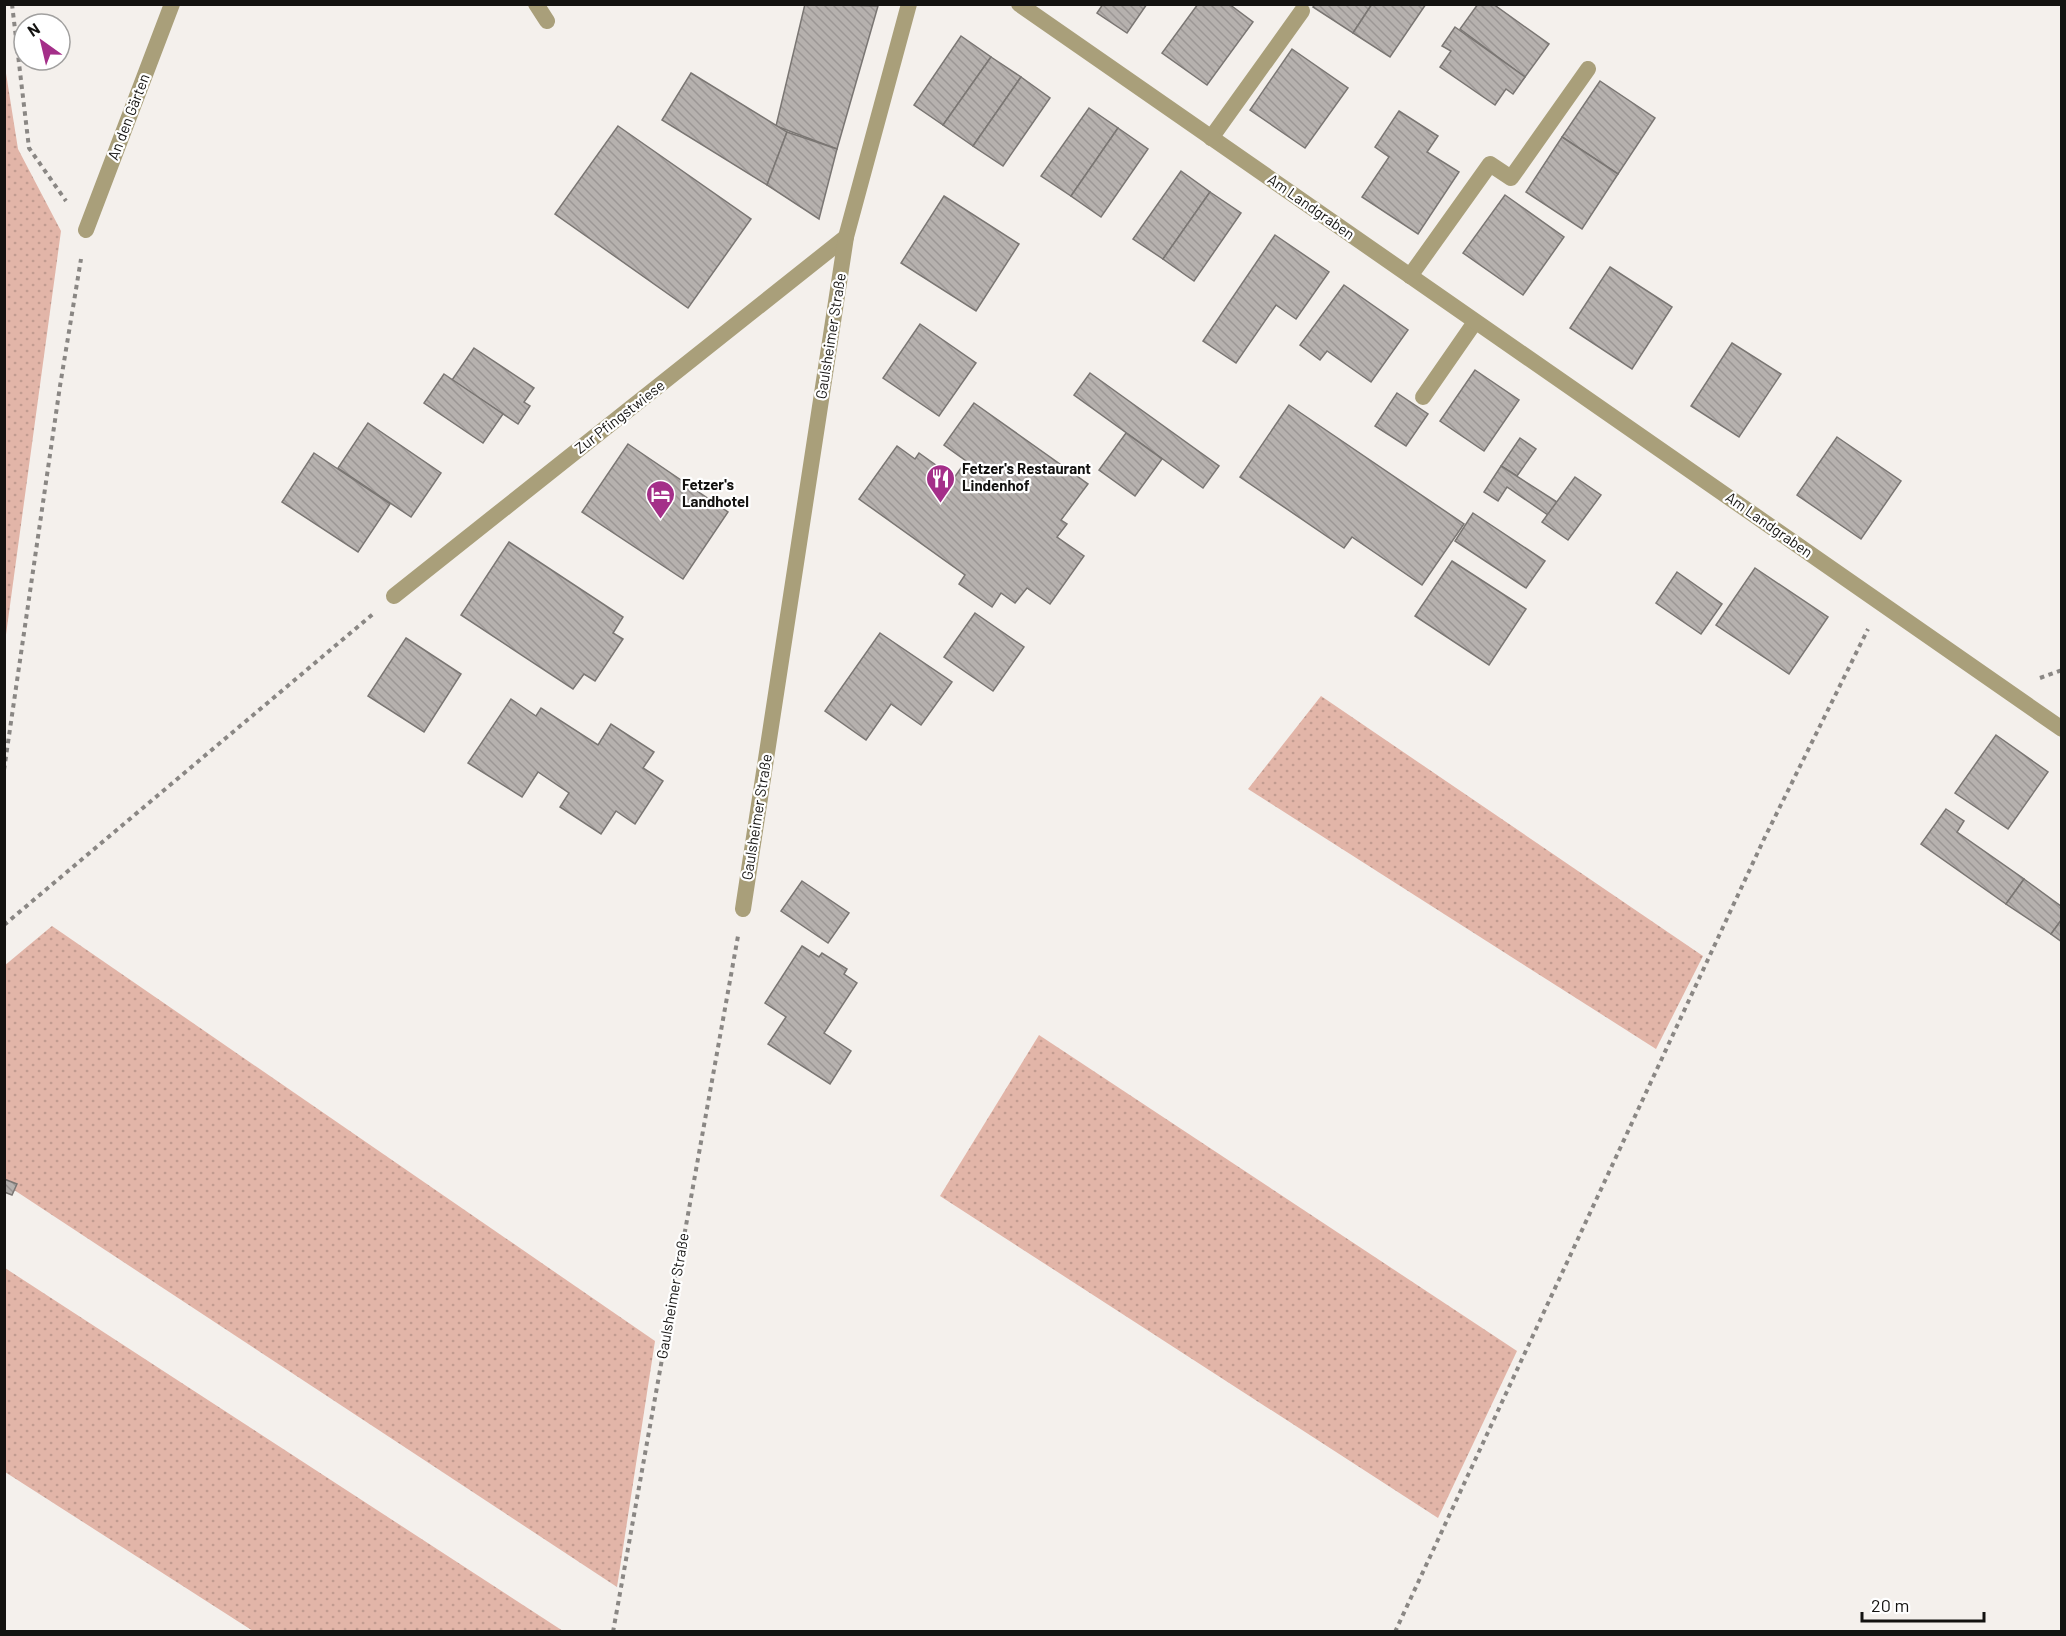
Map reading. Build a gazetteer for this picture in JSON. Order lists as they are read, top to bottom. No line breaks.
{"streets":{"street":["An den Gärten","Am Landgraben","Gaulsheimer Straße","Zur Pfingstwiese"]},"crossings":[["Gaulsheimer Straße","Zur Pfingstwiese"]],"places":{"restaurant":["Fetzer's Restaurant Lindenhof"],"hotel":["Fetzer's Landhotel"]},"scale_bar":"20 m","north":"top left"}
